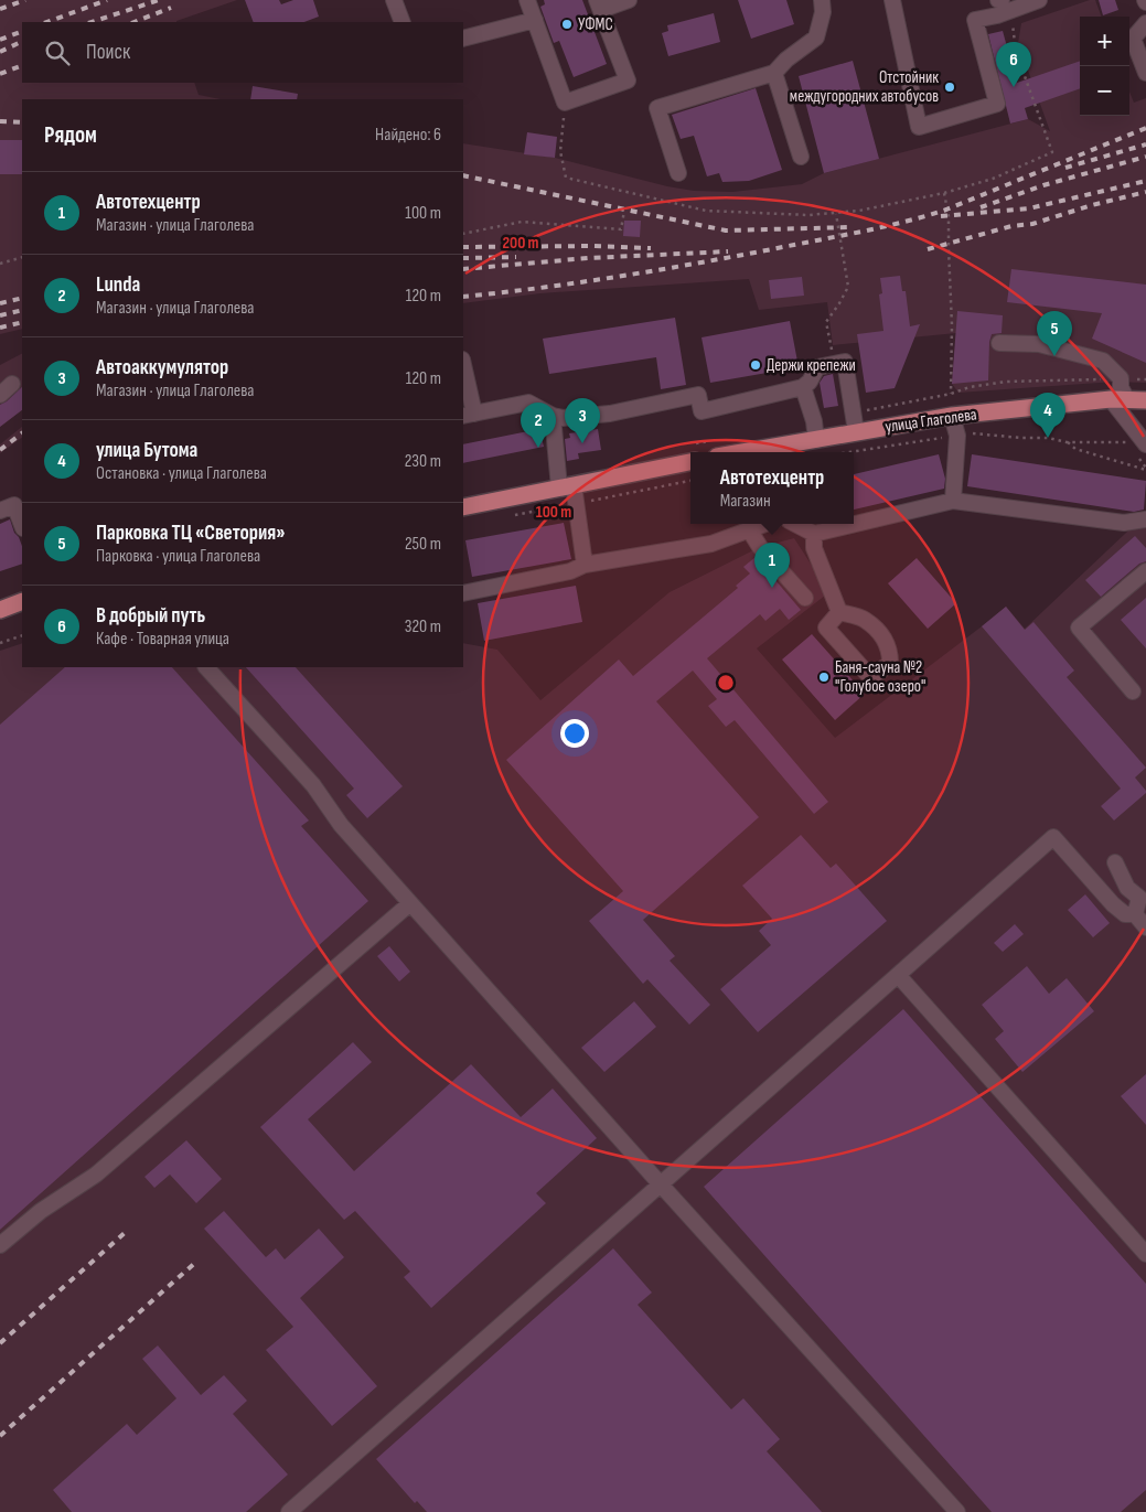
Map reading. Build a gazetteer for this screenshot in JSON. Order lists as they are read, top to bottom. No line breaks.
{"streets":{"main road":["улица Глаголева"]},"places":["УФМС","Отстойник междугородних автобусов","Держи крепежи","Баня-сауна №2 \"Голубое озеро\""],"page":{"map_buttons":["+","−"],"search":"Поиск","pins":["6","5","4","3","2","1"],"heading":["Рядом","Найдено: 6"],"list":[{"mark":"1","name":"Автотехцентр","note":"Магазин · улица Глаголева","value":"100 m"},{"mark":"2","name":"Lunda","note":"Магазин · улица Глаголева","value":"120 m"},{"mark":"3","name":"Автоаккумулятор","note":"Магазин · улица Глаголева","value":"120 m"},{"mark":"4","name":"улица Бутома","note":"Остановка · улица Глаголева","value":"230 m"},{"mark":"5","name":"Парковка ТЦ «Светория»","note":"Парковка · улица Глаголева","value":"250 m"},{"mark":"6","name":"В добрый путь","note":"Кафе · Товарная улица","value":"320 m"}],"popup":["Автотехцентр","Магазин"]},"rings":["200 m","100 m"]}
